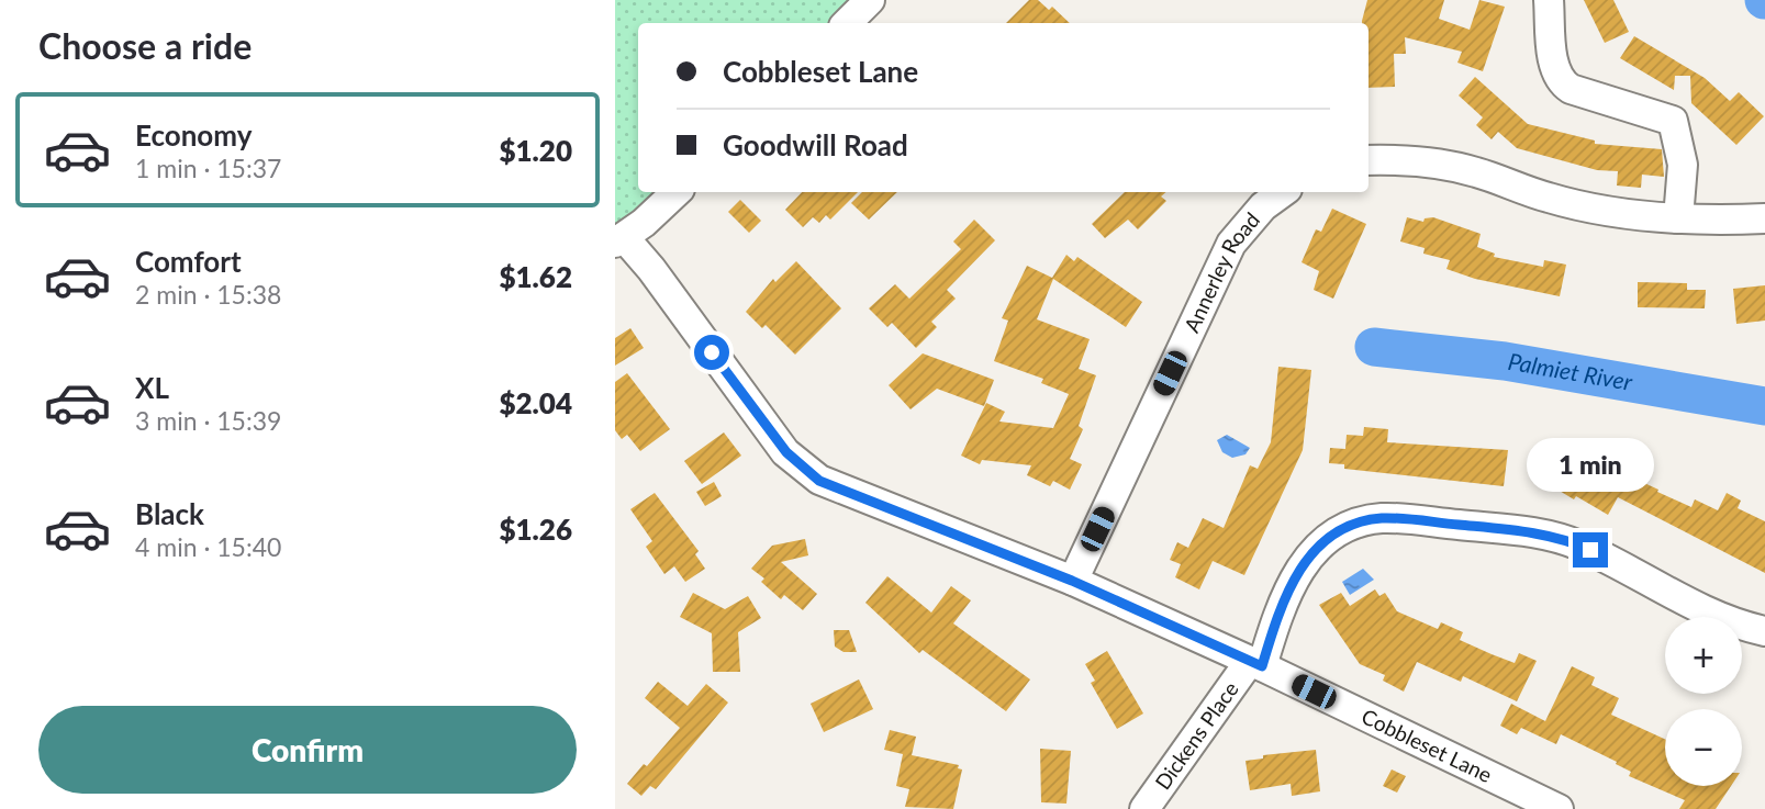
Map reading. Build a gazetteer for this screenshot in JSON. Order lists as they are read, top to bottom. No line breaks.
{"streets":{"street":["Annerley Road","Dickens Place","Cobbleset Lane"]},"crossings":[["Annerley Road","Cobbleset Lane"],["Dickens Place","Cobbleset Lane"]],"water":["Palmiet River"],"page":{"heading":"Choose a ride","banner":["Cobbleset Lane","Goodwill Road"],"list":[{"name":"Economy","note":"1 min · 15:37","value":"$1.20"},{"name":"Comfort","note":"2 min · 15:38","value":"$1.62"},{"name":"XL","note":"3 min · 15:39","value":"$2.04"},{"name":"Black","note":"4 min · 15:40","value":"$1.26"}],"bubble":"1 min","map_buttons":["+","−"],"buttons":"Confirm"}}
